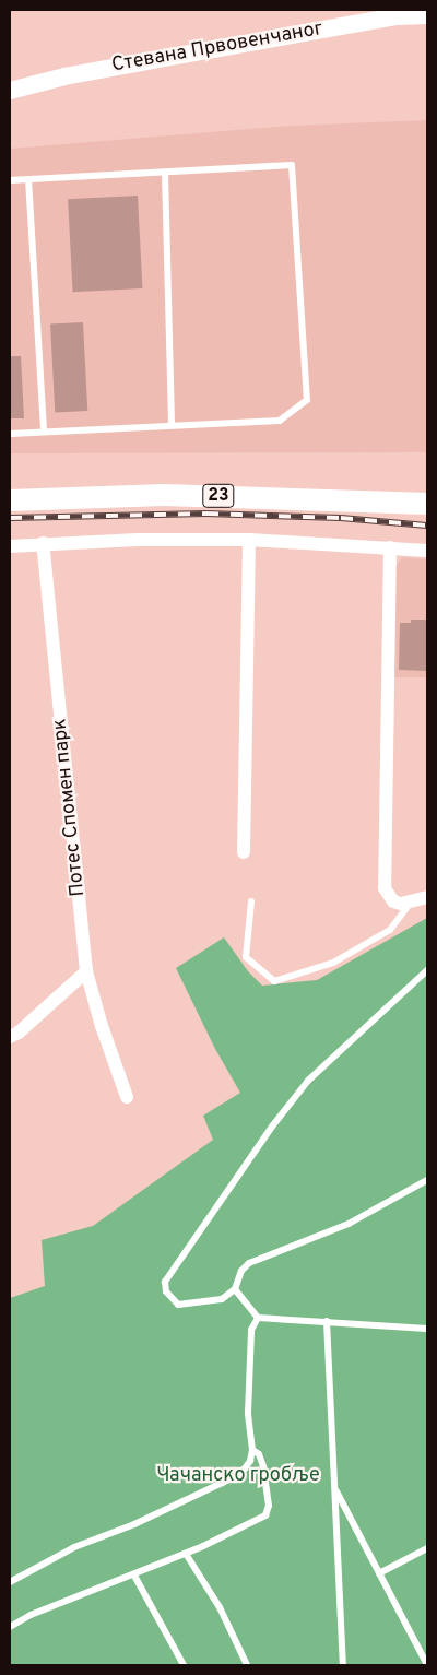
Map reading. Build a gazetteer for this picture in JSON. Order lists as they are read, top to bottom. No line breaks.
{"streets":{"main road":["23"],"street":["Стевана Првовенчаног","Потес Спомен парк"]},"parks":["Чачанско гробље"]}
